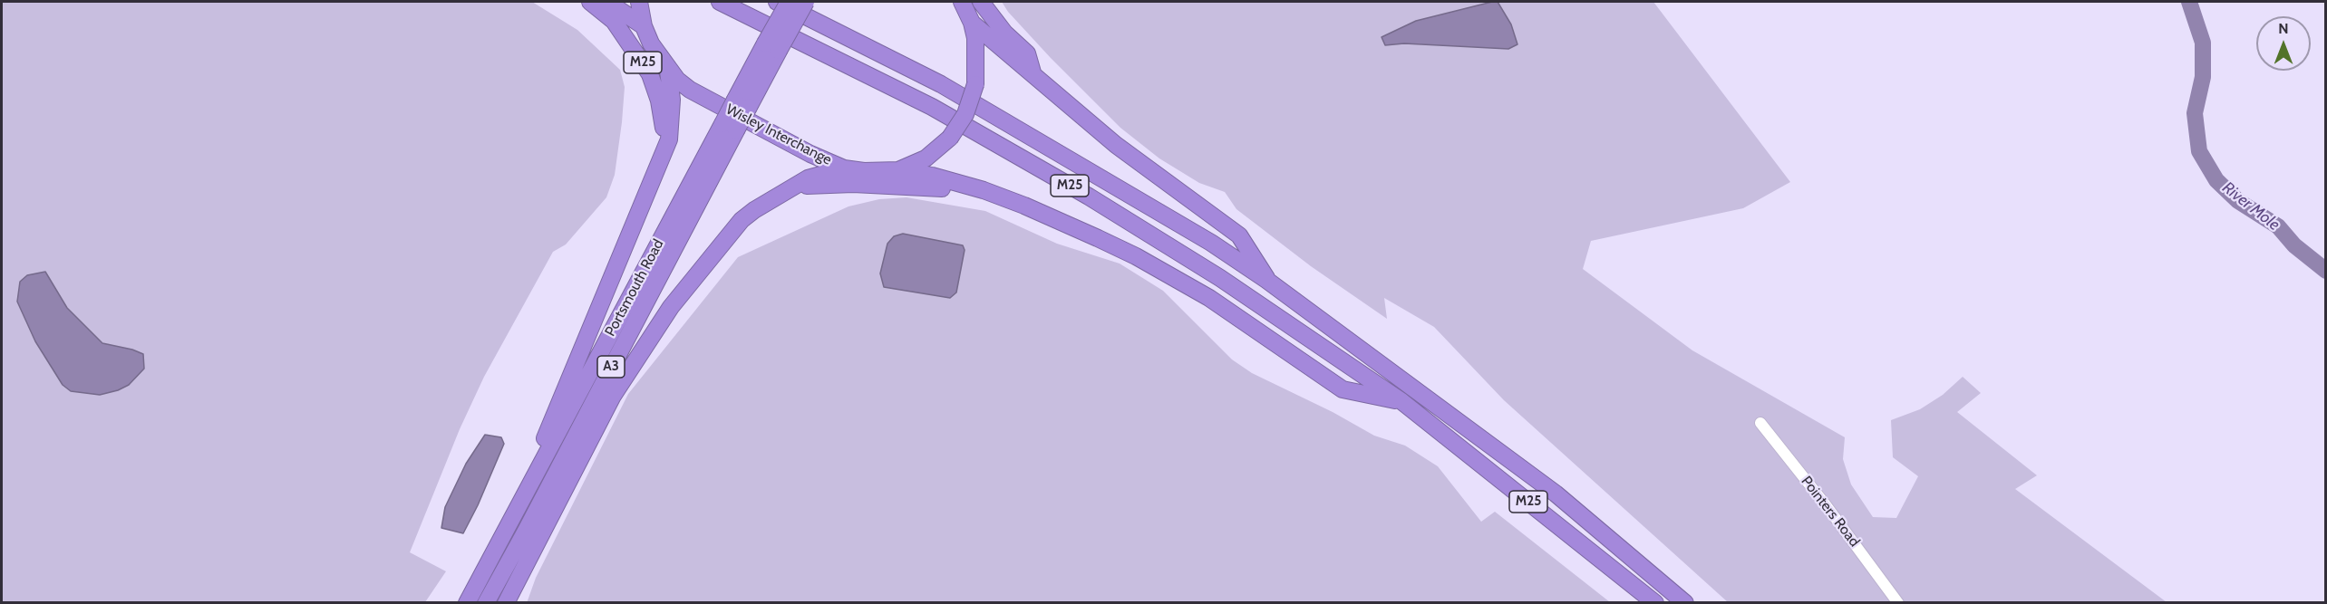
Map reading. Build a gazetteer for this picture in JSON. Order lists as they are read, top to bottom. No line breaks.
{"streets":{"highway":["M25","Wisley Interchange","Portsmouth Road","A3"],"street":["Pointers Road"]},"crossings":[["M25","Wisley Interchange"],["M25","A3"],["Wisley Interchange","A3"],["Portsmouth Road","A3"]],"water":["River Mole"],"north":"top"}
